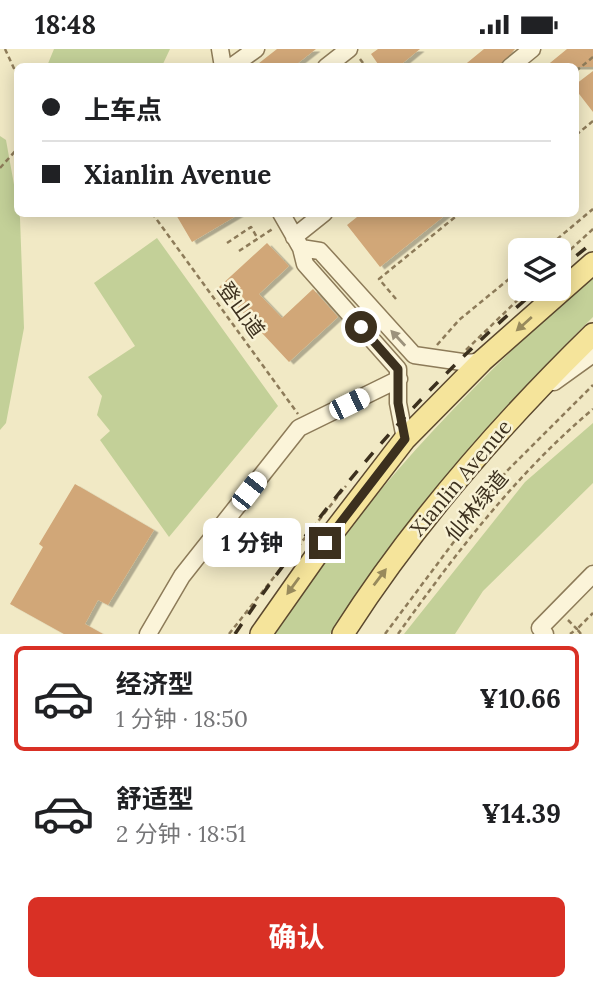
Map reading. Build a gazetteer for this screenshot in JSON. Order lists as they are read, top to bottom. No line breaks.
{"streets":{"main road":["Xianlin Avenue"],"path":["登山道","仙林绿道"]},"page":{"status":"18:48","banner":["上车点","Xianlin Avenue"],"bubble":"1 分钟","list":[{"name":"经济型","note":"1 分钟 · 18:50","value":"¥10.66"},{"name":"舒适型","note":"2 分钟 · 18:51","value":"¥14.39"}],"buttons":"确认"}}
